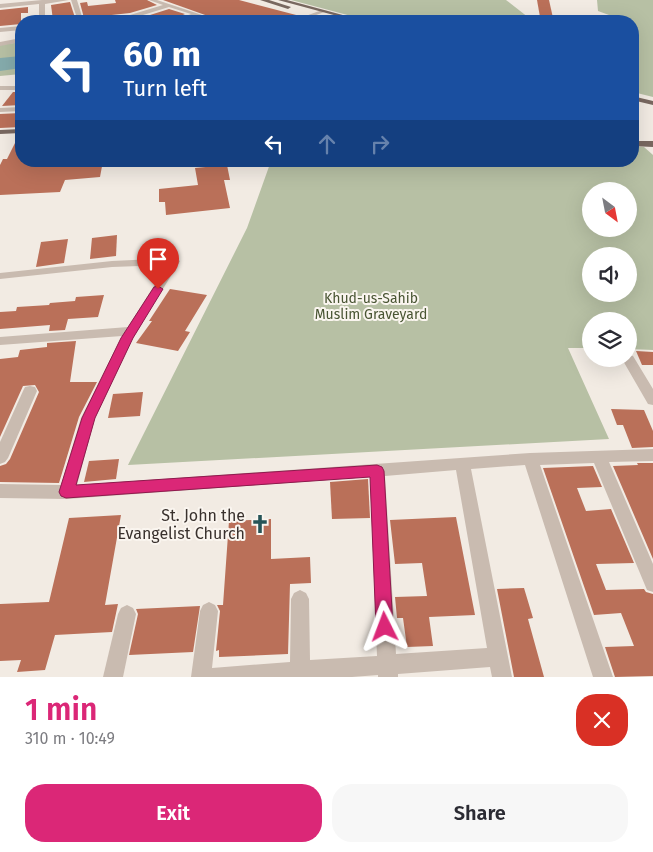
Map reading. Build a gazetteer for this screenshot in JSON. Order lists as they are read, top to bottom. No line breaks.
{"parks":["Khud-us-Sahib Muslim Graveyard"],"places":{"church":["St. John the Evangelist Church"]},"north":"bottom right","page":{"turn":["60 m","Turn left"],"heading":["1 min","310 m · 10:49"],"buttons":["Exit","Share"]}}
